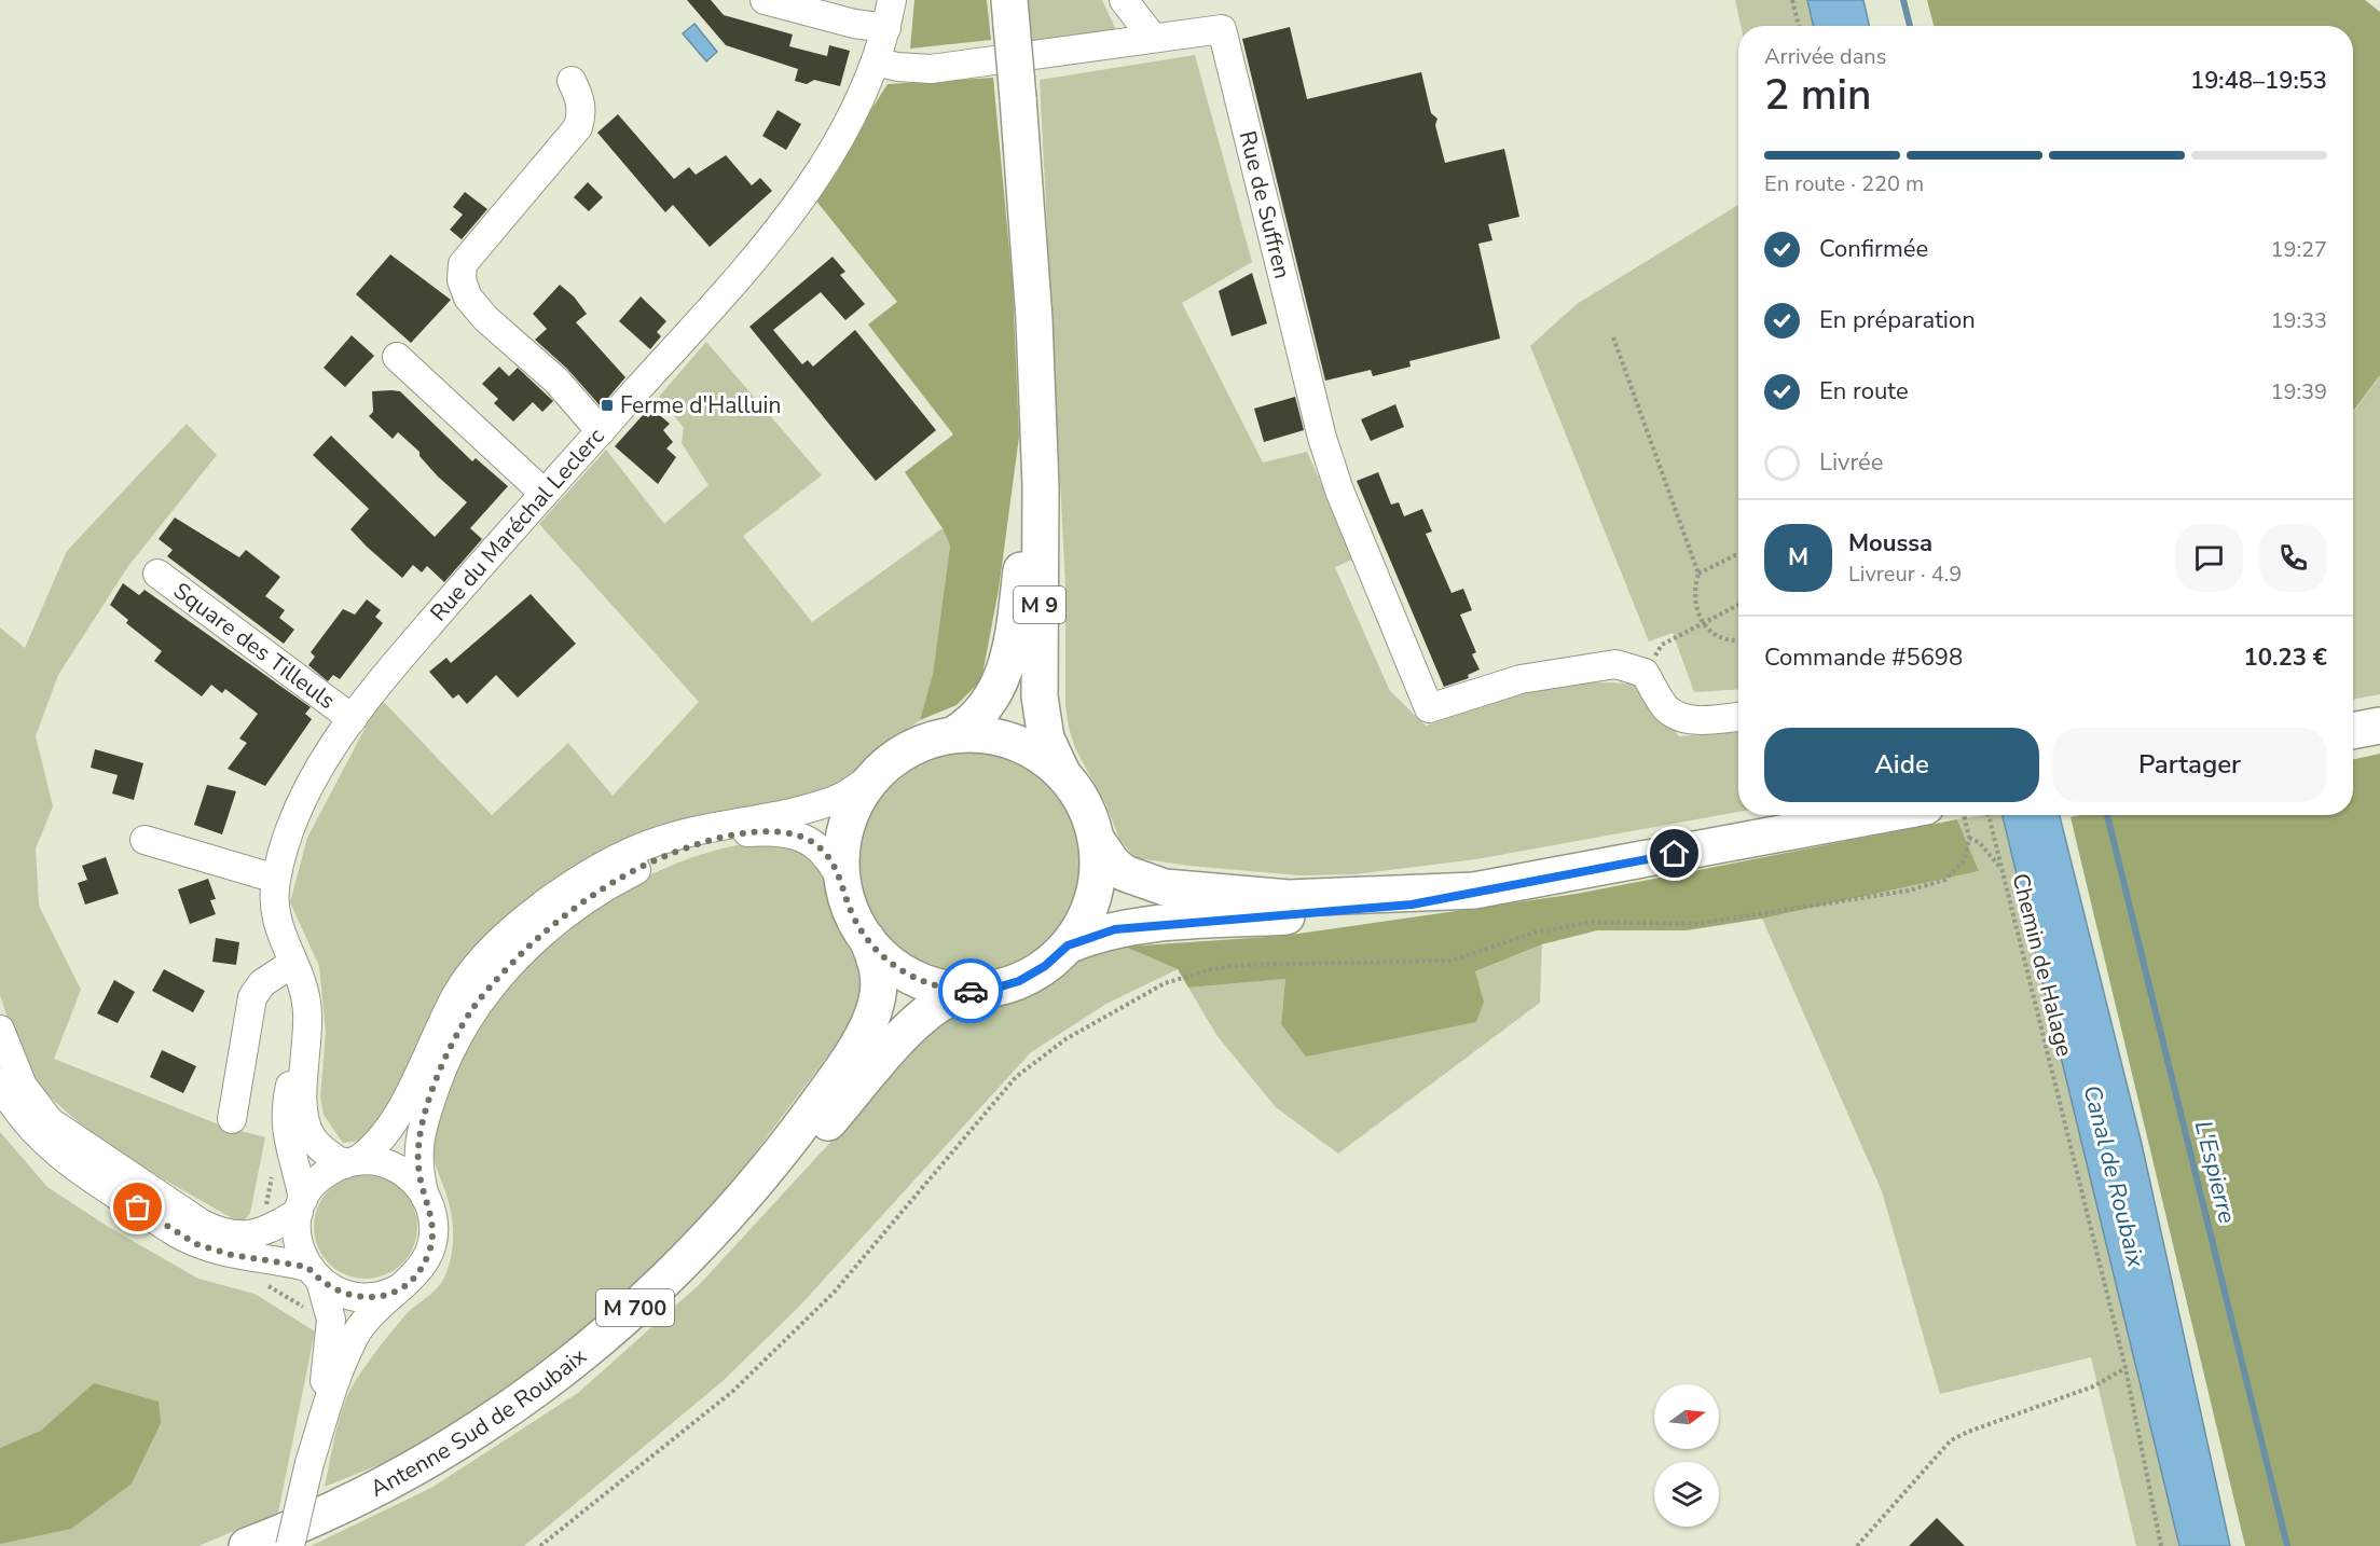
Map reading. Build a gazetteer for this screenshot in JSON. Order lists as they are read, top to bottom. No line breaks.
{"streets":{"highway":["M 9","M 700","Antenne Sud de Roubaix"],"street":["Rue de Suffren","Rue du Maréchal Leclerc","Square des Tilleuls"],"path":["Chemin de Halage"]},"crossings":[["Rue de Suffren","Rue du Maréchal Leclerc"],["Rue du Maréchal Leclerc","Square des Tilleuls"]],"water":["L'Espierre","Canal de Roubaix"],"places":{"transit":["Ferme d'Halluin"]},"north":"right","page":{"heading":["2 min","Arrivée dans","19:48–19:53"],"panel":["Moussa","Livreur · 4.9","Commande #5698","10.23 €"],"bar":"En route · 220 m","list":[["Confirmée","19:27"],["En préparation","19:33"],["En route","19:39"],"Livrée"],"round":"M","buttons":["Aide","Partager"]}}
